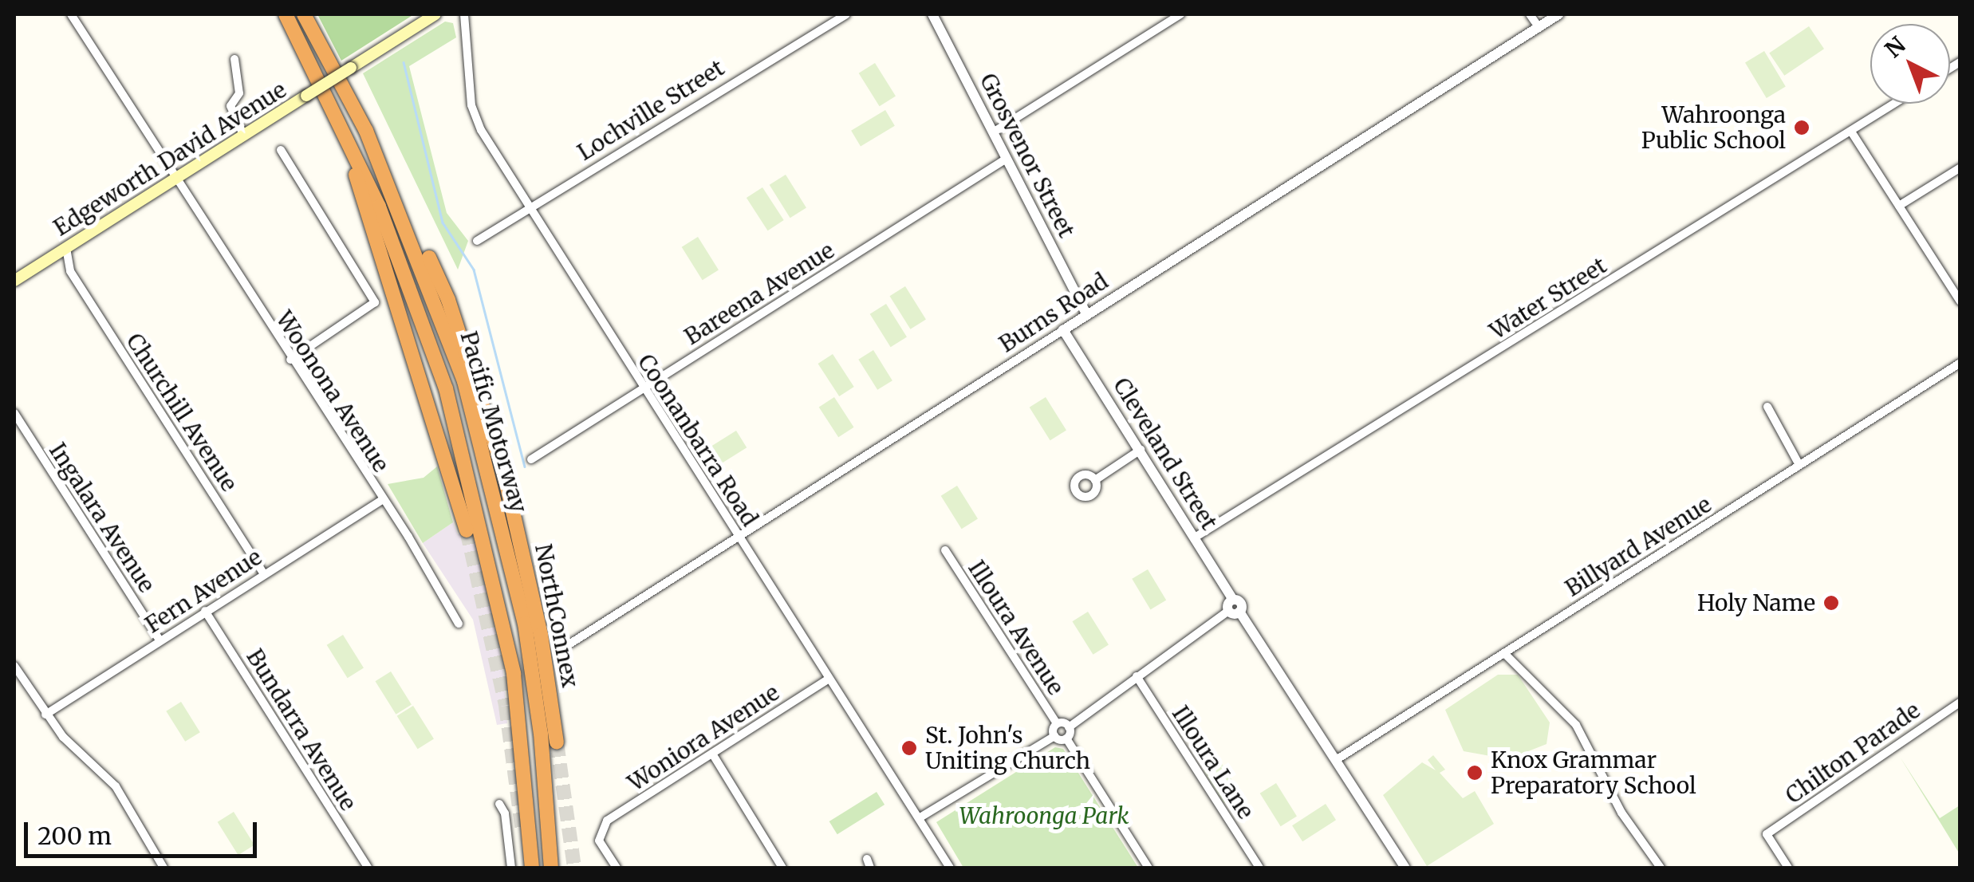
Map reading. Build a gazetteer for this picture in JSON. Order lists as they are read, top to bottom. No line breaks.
{"streets":{"highway":["Pacific Motorway","NorthConnex"],"main road":["Edgeworth David Avenue"],"street":["Lochville Street","Grosvenor Street","Bareena Avenue","Water Street","Burns Road","Woonona Avenue","Churchill Avenue","Coonanbarra Road","Cleveland Street","Ingalara Avenue","Billyard Avenue","Fern Avenue","Illoura Avenue","Bundarra Avenue","Woniora Avenue","Chilton Parade","Illoura Lane"]},"crossings":[["Lochville Street","Coonanbarra Road"],["Grosvenor Street","Bareena Avenue"],["Grosvenor Street","Burns Road"],["Edgeworth David Avenue","Woonona Avenue"],["Edgeworth David Avenue","Churchill Avenue"],["Bareena Avenue","Coonanbarra Road"],["Water Street","Cleveland Street"],["Burns Road","Coonanbarra Road"],["Burns Road","Cleveland Street"],["Woonona Avenue","Fern Avenue"],["Churchill Avenue","Fern Avenue"],["Pacific Motorway","NorthConnex"],["Coonanbarra Road","Woniora Avenue"],["Cleveland Street","Billyard Avenue"],["Ingalara Avenue","Fern Avenue"],["Fern Avenue","Bundarra Avenue"]],"parks":["Wahroonga Park"],"places":["Wahroonga Public School","Holy Name","St. John's Uniting Church","Knox Grammar Preparatory School"],"scale_bar":"200 m","north":"top left"}
